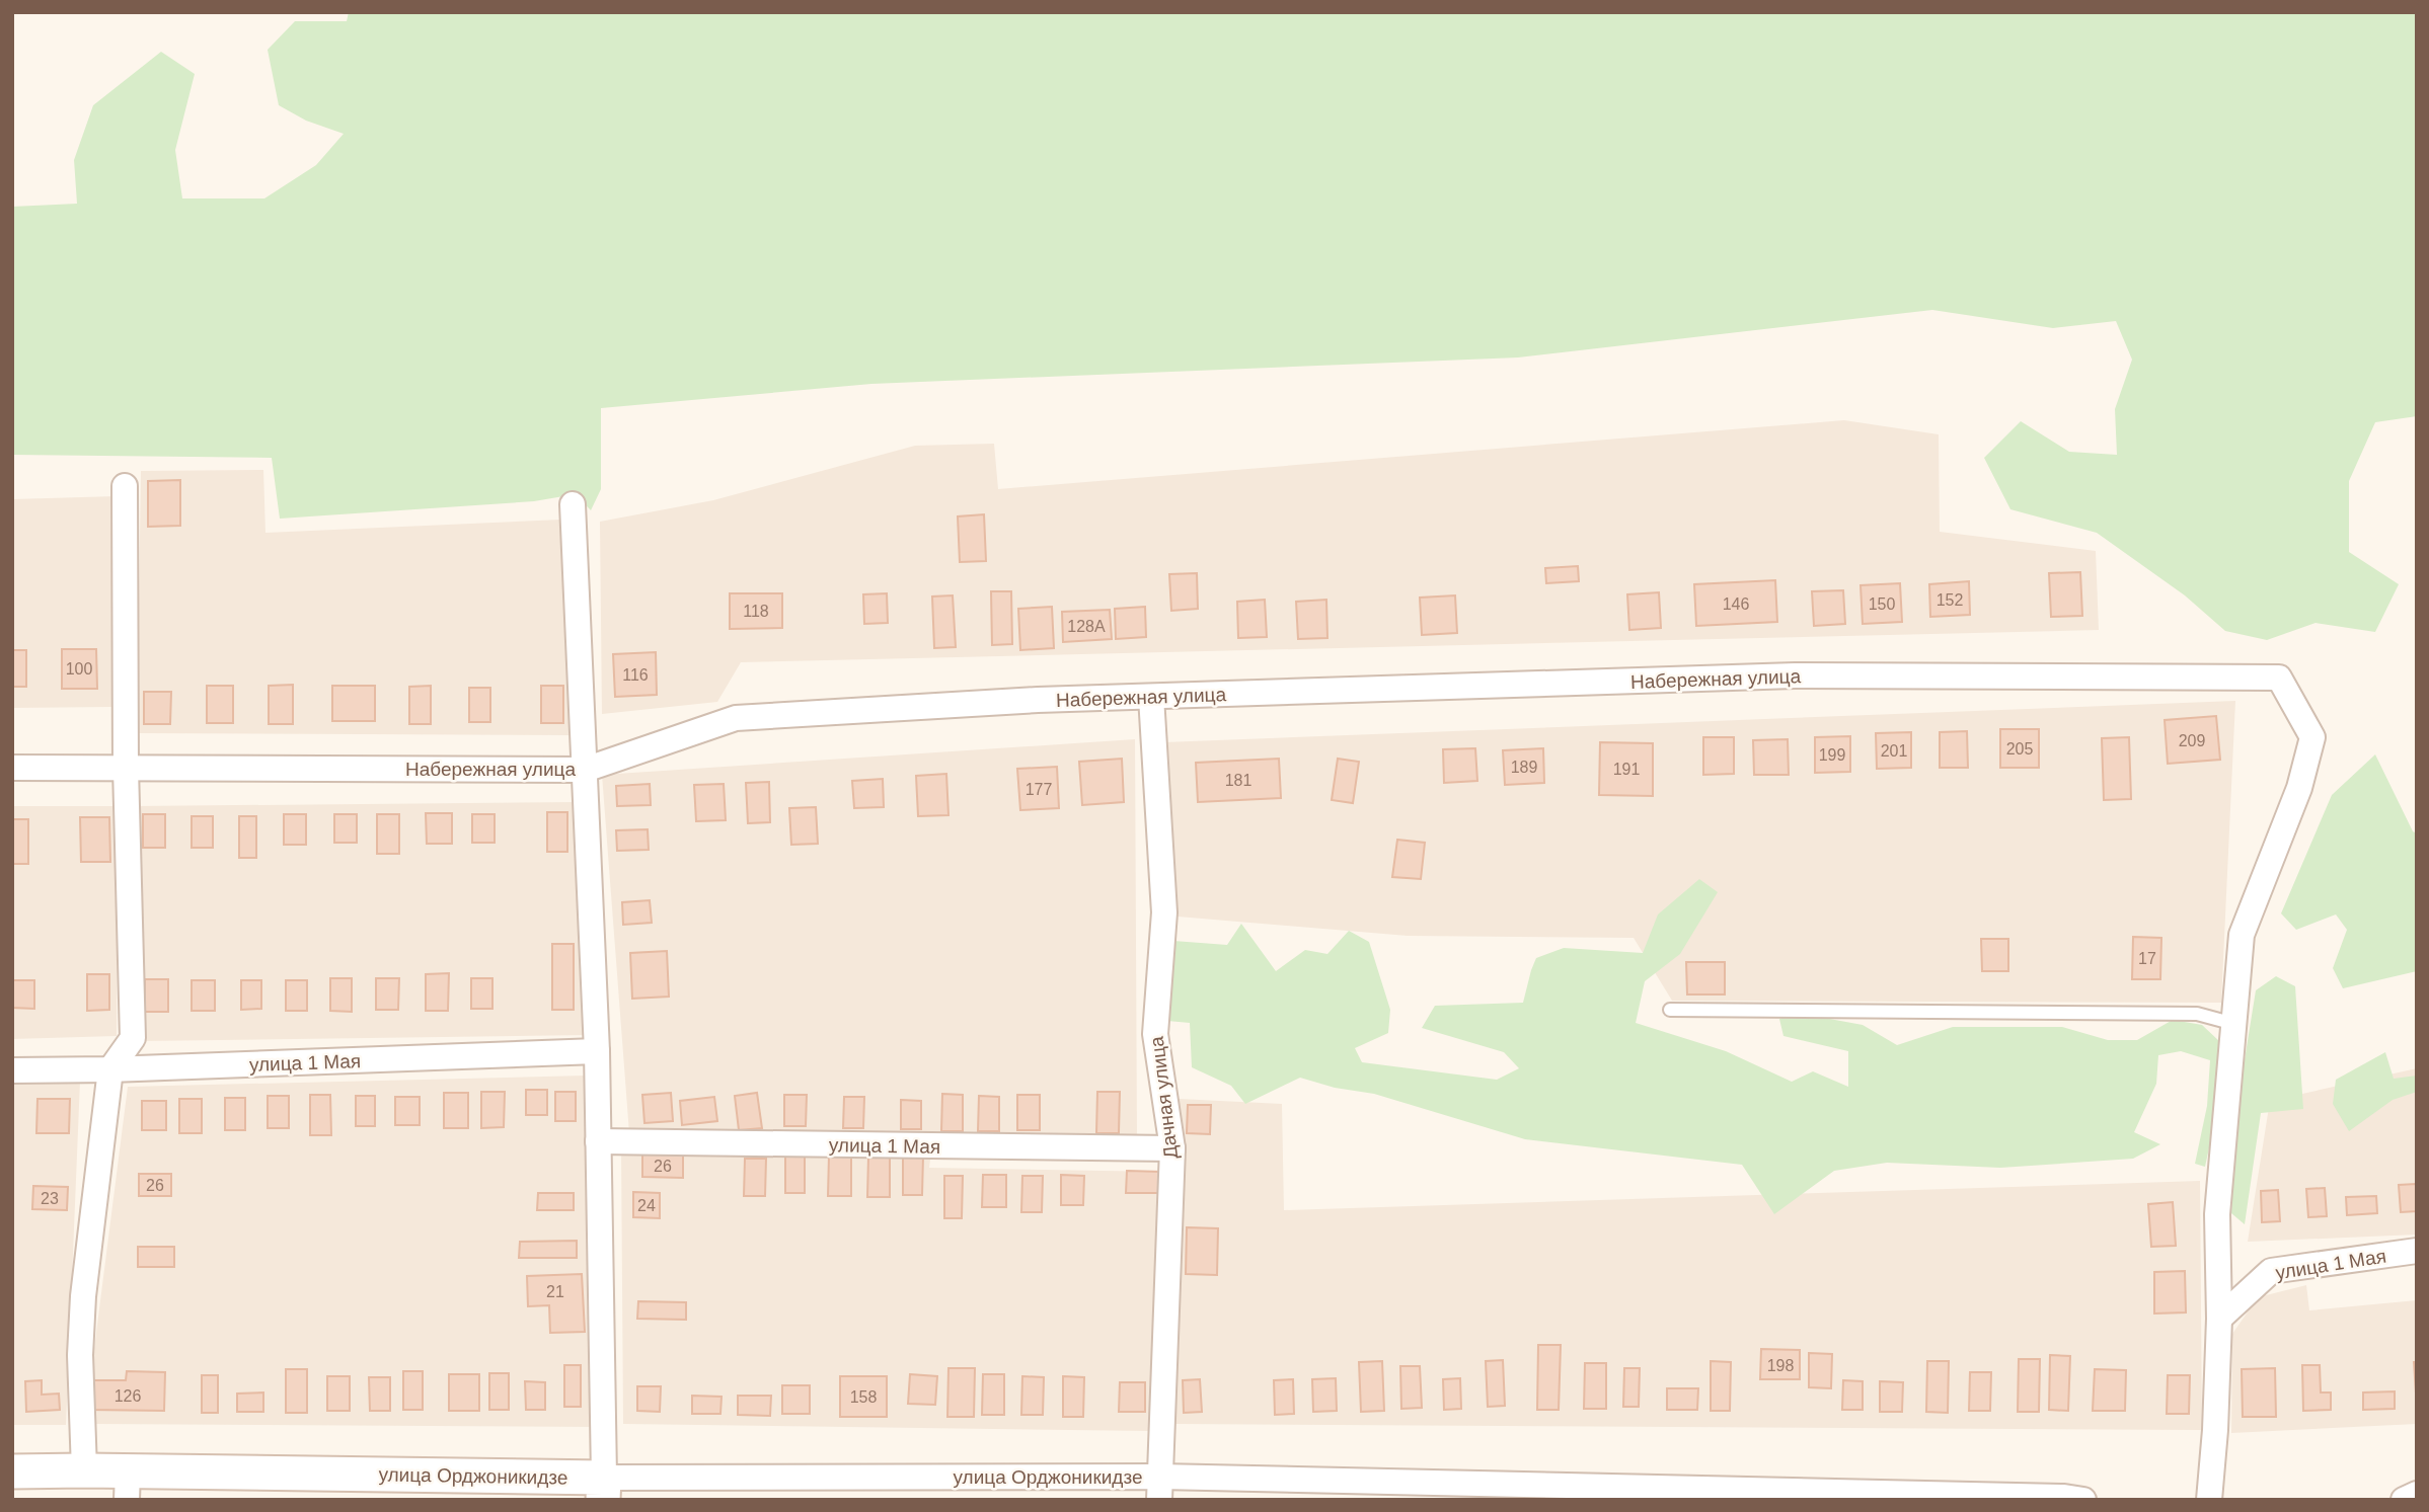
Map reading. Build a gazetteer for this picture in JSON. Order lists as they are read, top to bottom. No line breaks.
{"streets":{"main road":["улица Орджоникидзе"],"street":["Набережная улица","улица 1 Мая","Дачная улица"]},"crossings":[["Набережная улица","Дачная улица"],["улица 1 Мая","Дачная улица"],["Дачная улица","улица Орджоникидзе"]],"house_numbers":["152","146","150","118","128А","100","116","209","205","201","199","189","191","181","177","17","26","26","23","24","21","198","126","158"]}
